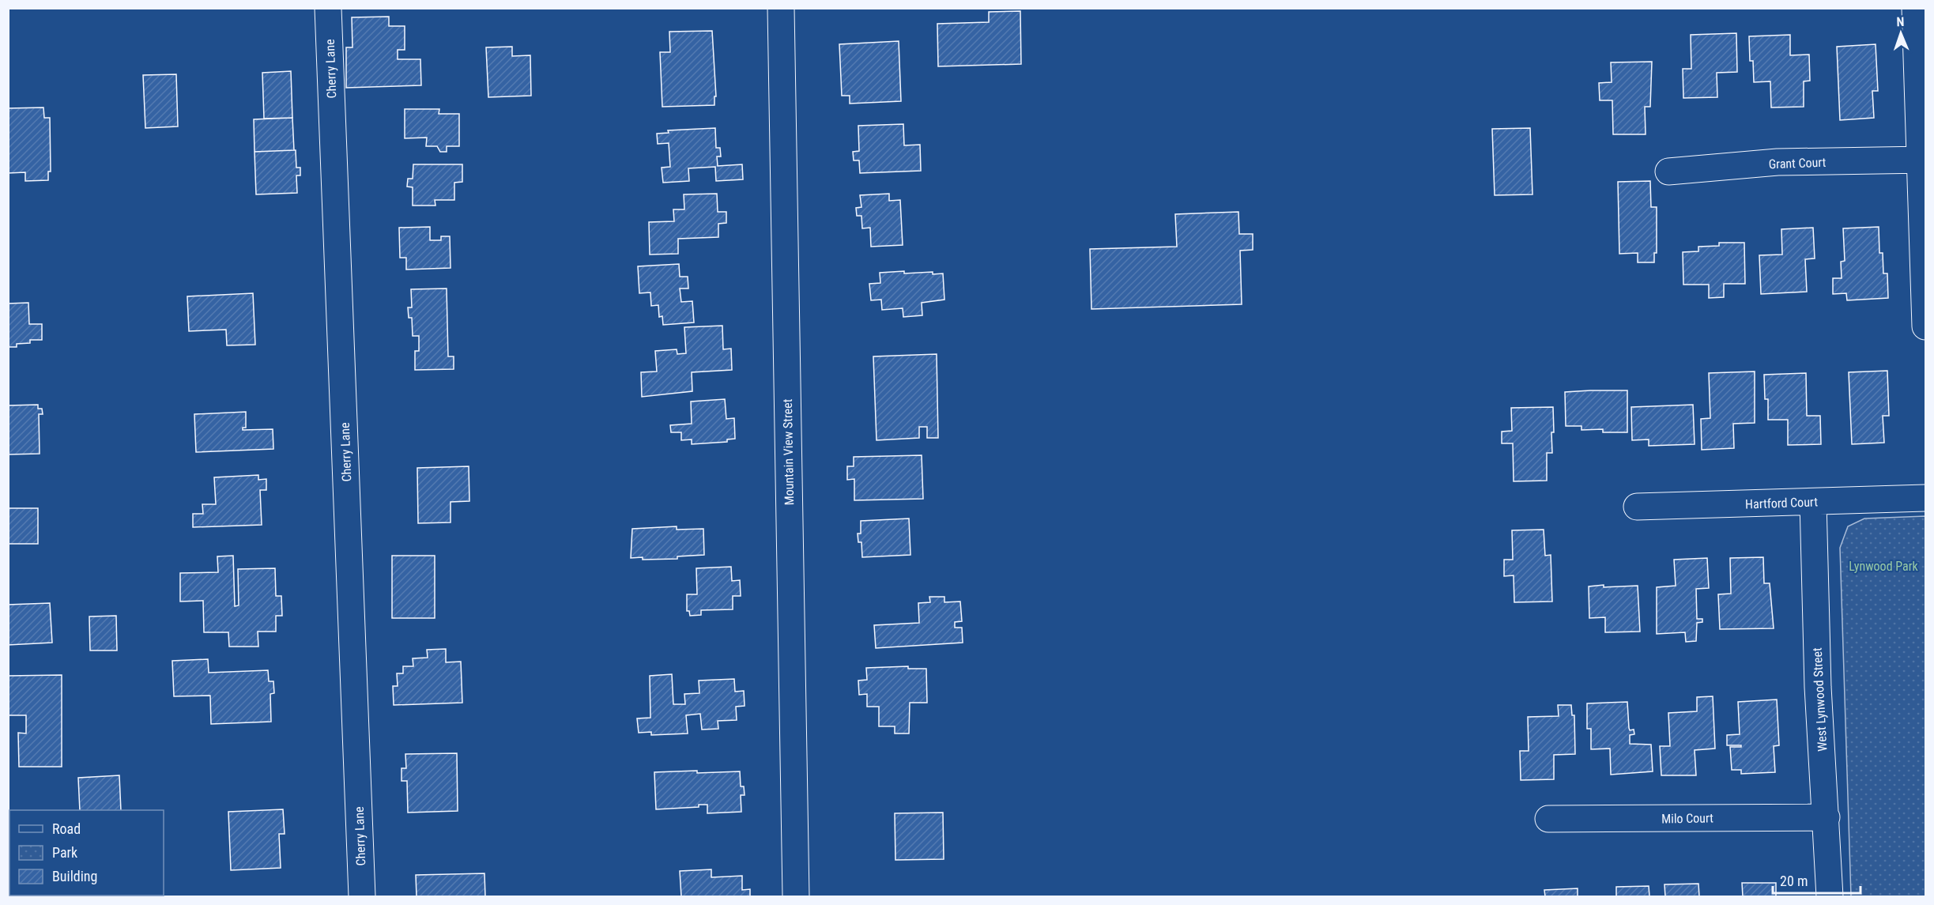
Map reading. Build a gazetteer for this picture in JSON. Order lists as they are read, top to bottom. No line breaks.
{"streets":{"street":["Cherry Lane","Grant Court","Mountain View Street","Hartford Court","West Lynwood Street","Milo Court"]},"crossings":[["Hartford Court","West Lynwood Street"],["West Lynwood Street","Milo Court"]],"parks":["Lynwood Park"],"legend":["Road","Park","Building"],"scale_bar":"20 m","north":"top"}
